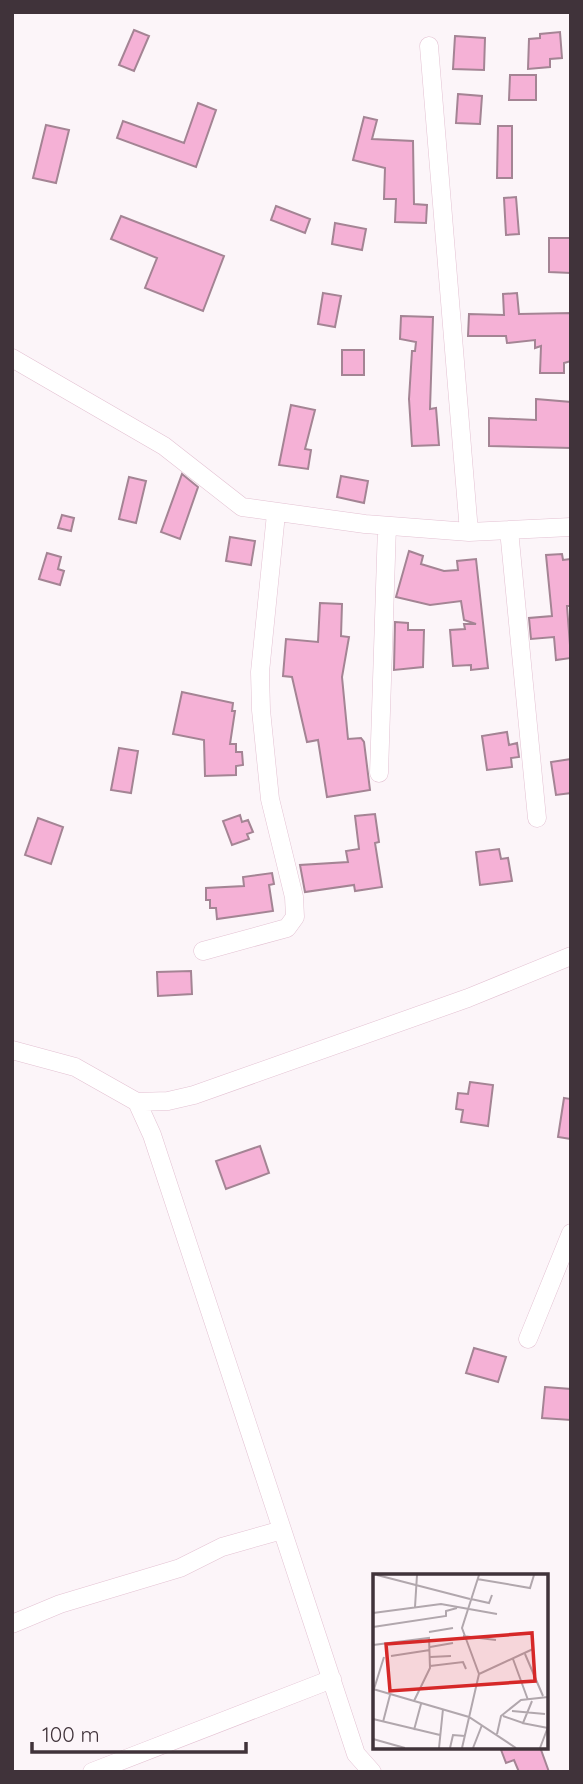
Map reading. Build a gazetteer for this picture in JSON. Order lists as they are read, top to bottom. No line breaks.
{"scale_bar":"100 m"}
